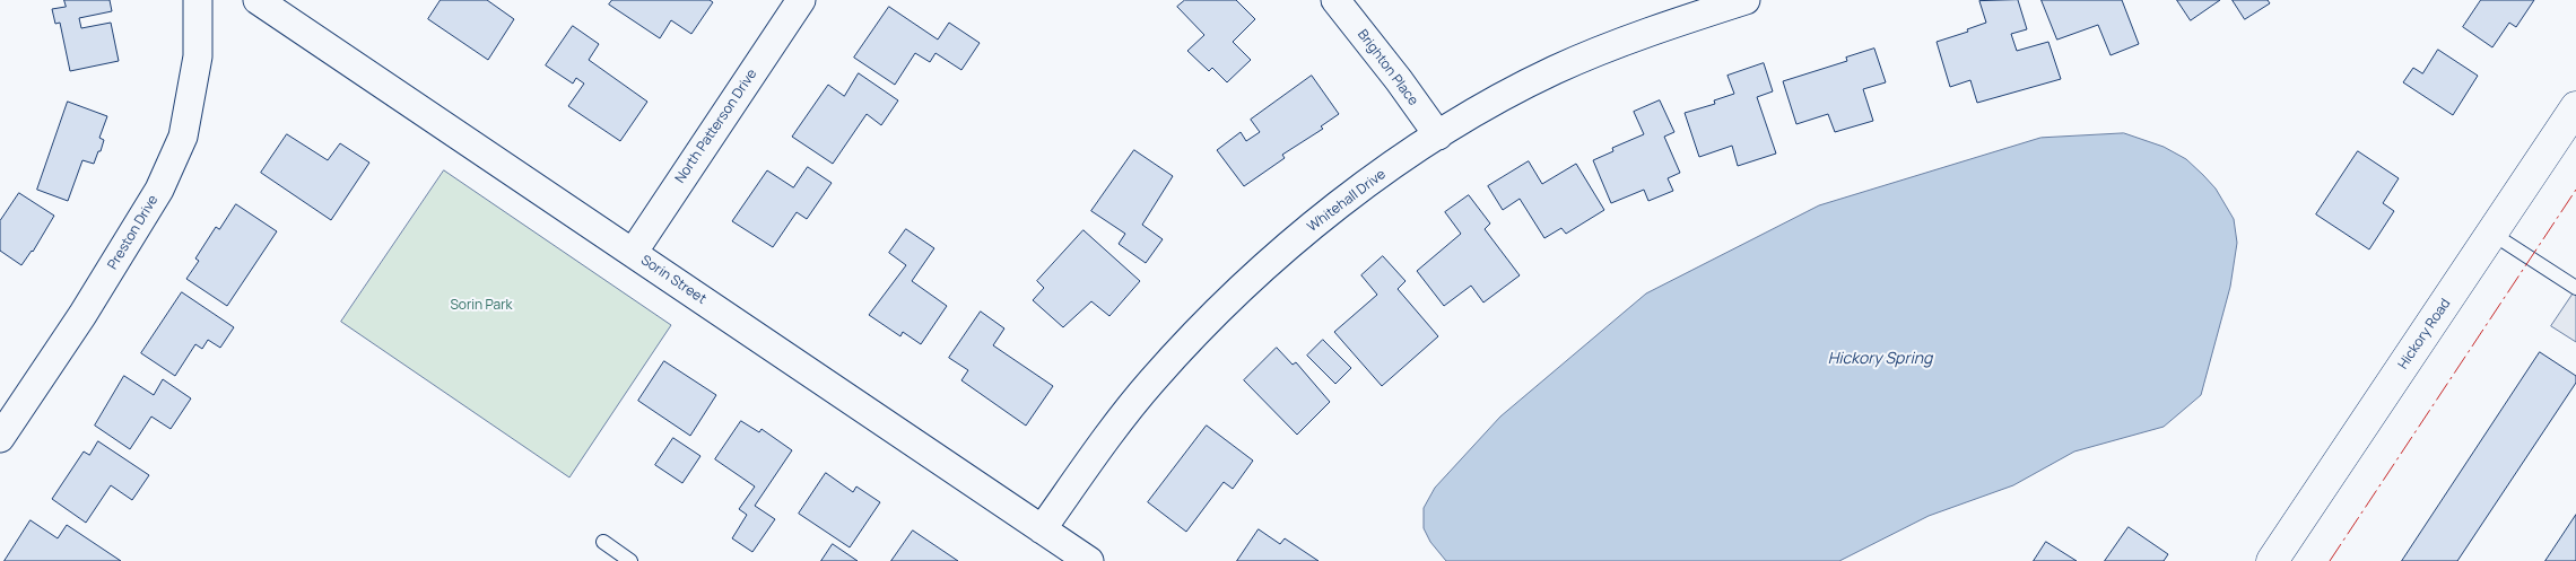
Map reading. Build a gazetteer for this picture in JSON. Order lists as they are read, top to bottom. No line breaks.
{"streets":{"street":["Brighton Place","North Patterson Drive","Whitehall Drive","Preston Drive","Sorin Street","Hickory Road"]},"crossings":[["Brighton Place","Whitehall Drive"],["North Patterson Drive","Sorin Street"],["Whitehall Drive","Sorin Street"]],"water":["Hickory Spring"],"parks":["Sorin Park"]}
